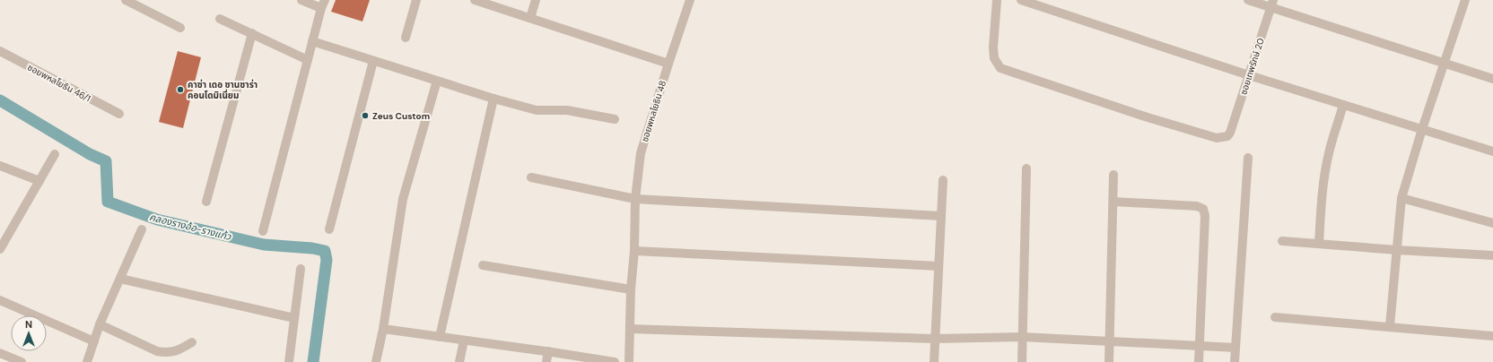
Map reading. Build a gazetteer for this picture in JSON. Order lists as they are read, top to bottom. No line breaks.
{"streets":{"street":["ซอยเทพรักษ์ 20","ซอยพหลโยธิน 46/1","ซอยพหลโยธิน 48"]},"water":["คลองรางอ้อ-รางแก้ว"],"places":["คาซ่า เดอ ซานซาร่า คอนโดมิเนี่ยม","Zeus Custom"],"north":"top"}
